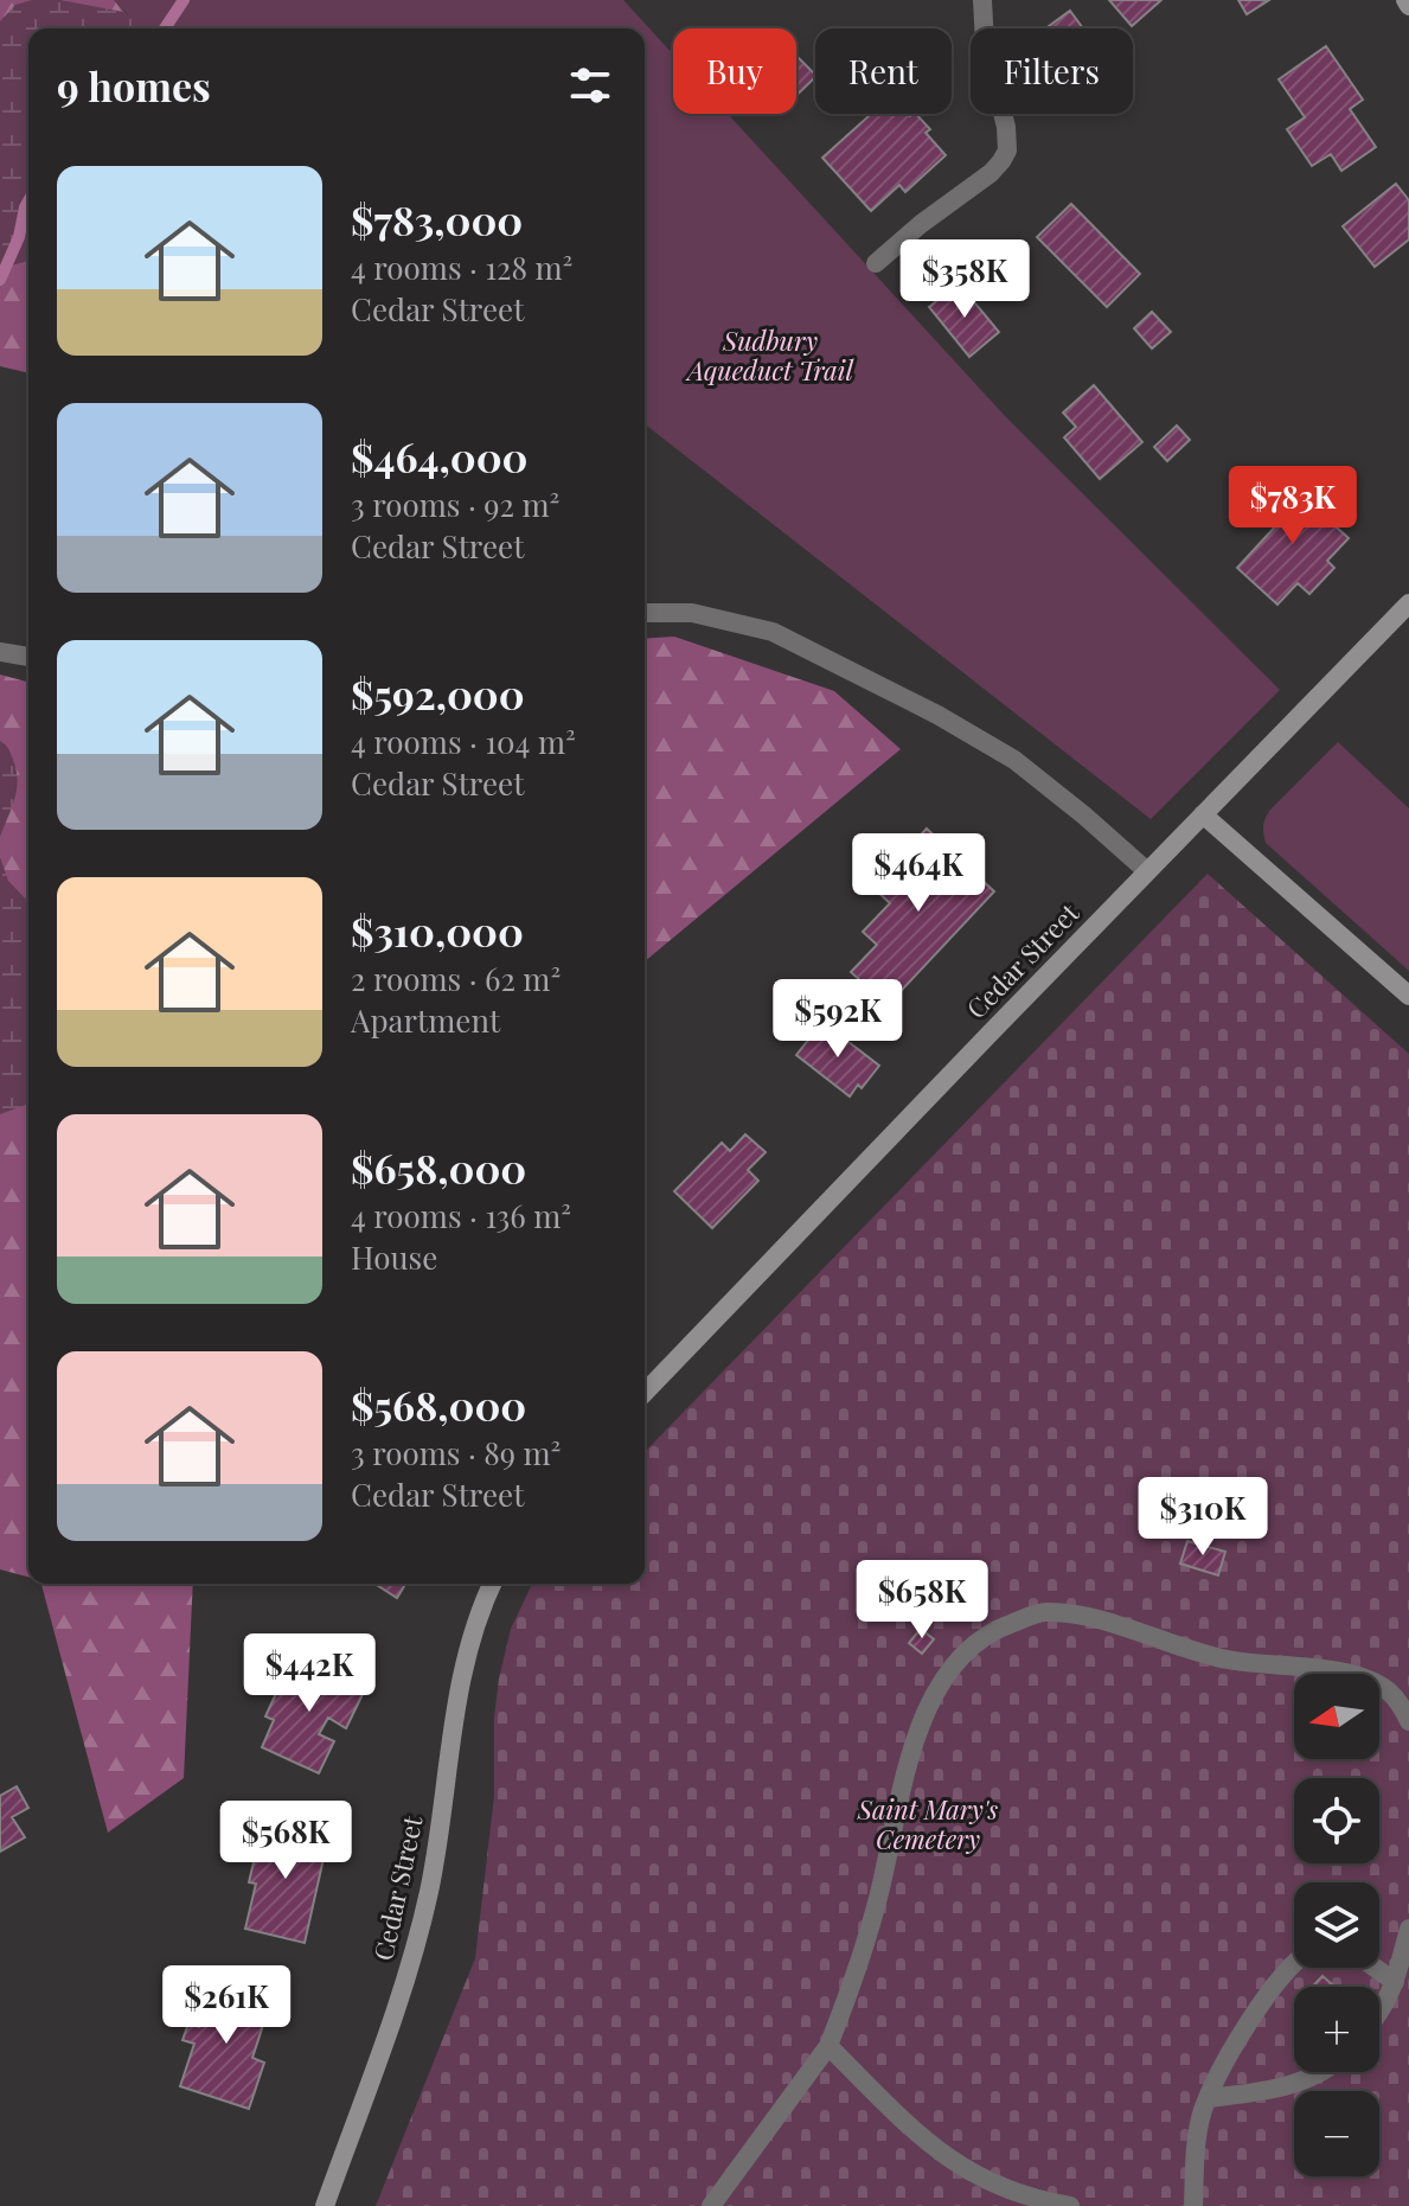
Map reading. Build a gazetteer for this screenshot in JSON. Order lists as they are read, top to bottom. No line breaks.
{"streets":{"street":["Cedar Street"]},"parks":["Sudbury Aqueduct Trail","Saint Mary's Cemetery"],"north":"left","page":{"chip":["Buy","Rent","Filters"],"heading":"9 homes","list":[{"name":"$783,000","note":"4 rooms · 128 m² · Cedar Street"},{"name":"$464,000","note":"3 rooms · 92 m² · Cedar Street"},{"name":"$592,000","note":"4 rooms · 104 m² · Cedar Street"},{"name":"$310,000","note":"2 rooms · 62 m² · Apartment"},{"name":"$658,000","note":"4 rooms · 136 m² · House"},{"name":"$568,000","note":"3 rooms · 89 m² · Cedar Street"}],"price":["$358K","$783K","$464K","$592K","$310K","$658K","$442K","$568K","$261K"],"map_buttons":["+","−"]}}
